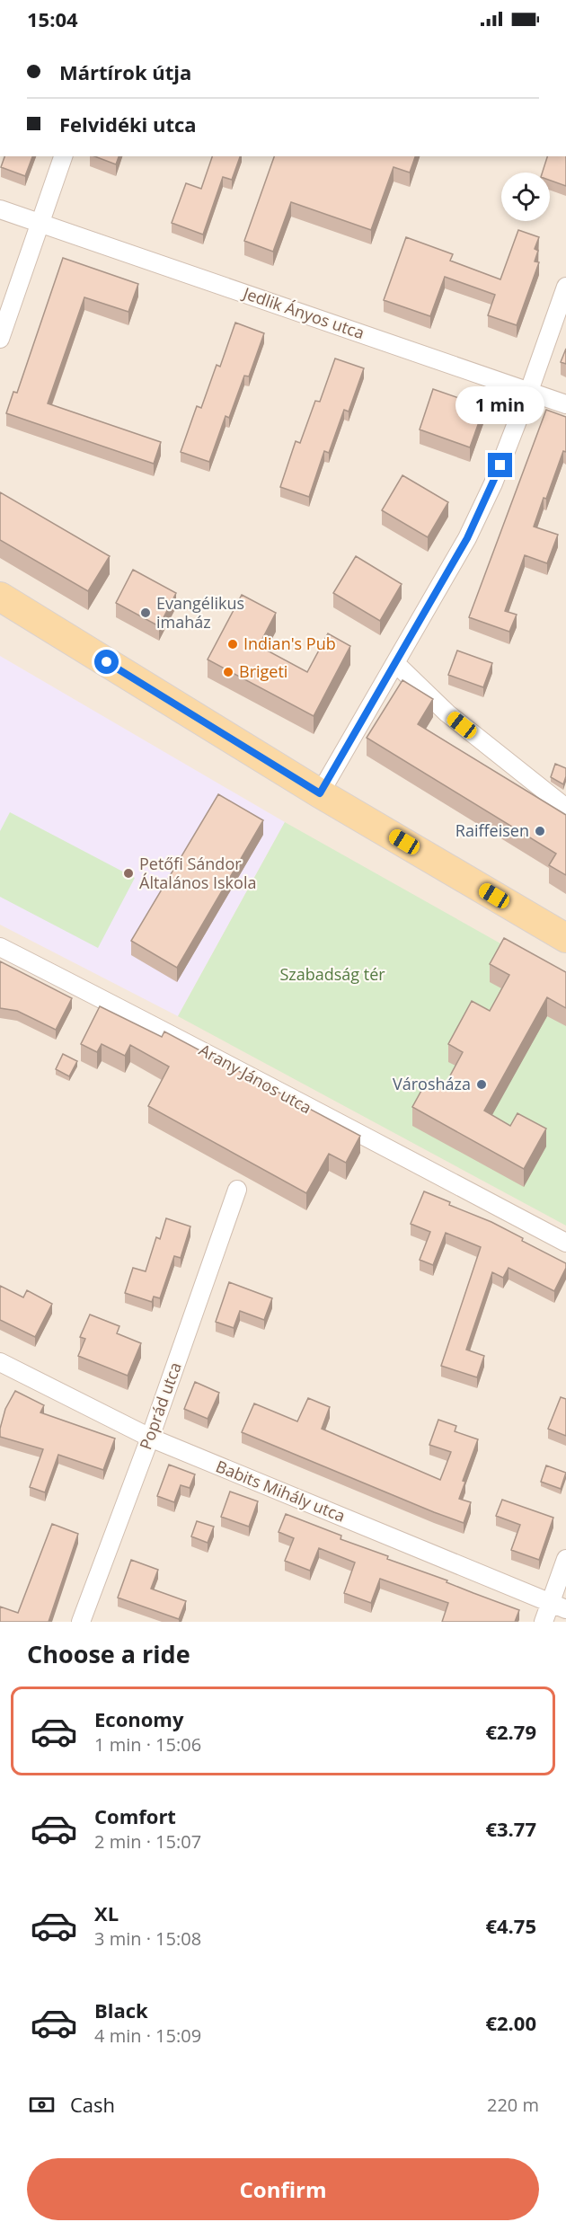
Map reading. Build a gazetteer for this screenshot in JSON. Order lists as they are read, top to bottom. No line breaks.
{"streets":{"street":["Jedlik Ányos utca","Arany János utca","Poprád utca","Babits Mihály utca"]},"crossings":[["Poprád utca","Babits Mihály utca"]],"parks":["Szabadság tér"],"places":["Evangélikus imaház","Indian's Pub","Brigeti","Raiffeisen","Petőfi Sándor Általános Iskola","Városháza"],"page":{"status":"15:04","banner":["Mártírok útja","Felvidéki utca"],"bubble":"1 min","heading":"Choose a ride","list":[{"name":"Economy","note":"1 min · 15:06","value":"€2.79"},{"name":"Comfort","note":"2 min · 15:07","value":"€3.77"},{"name":"XL","note":"3 min · 15:08","value":"€4.75"},{"name":"Black","note":"4 min · 15:09","value":"€2.00"}],"pay":["Cash","220 m"],"buttons":"Confirm"}}
